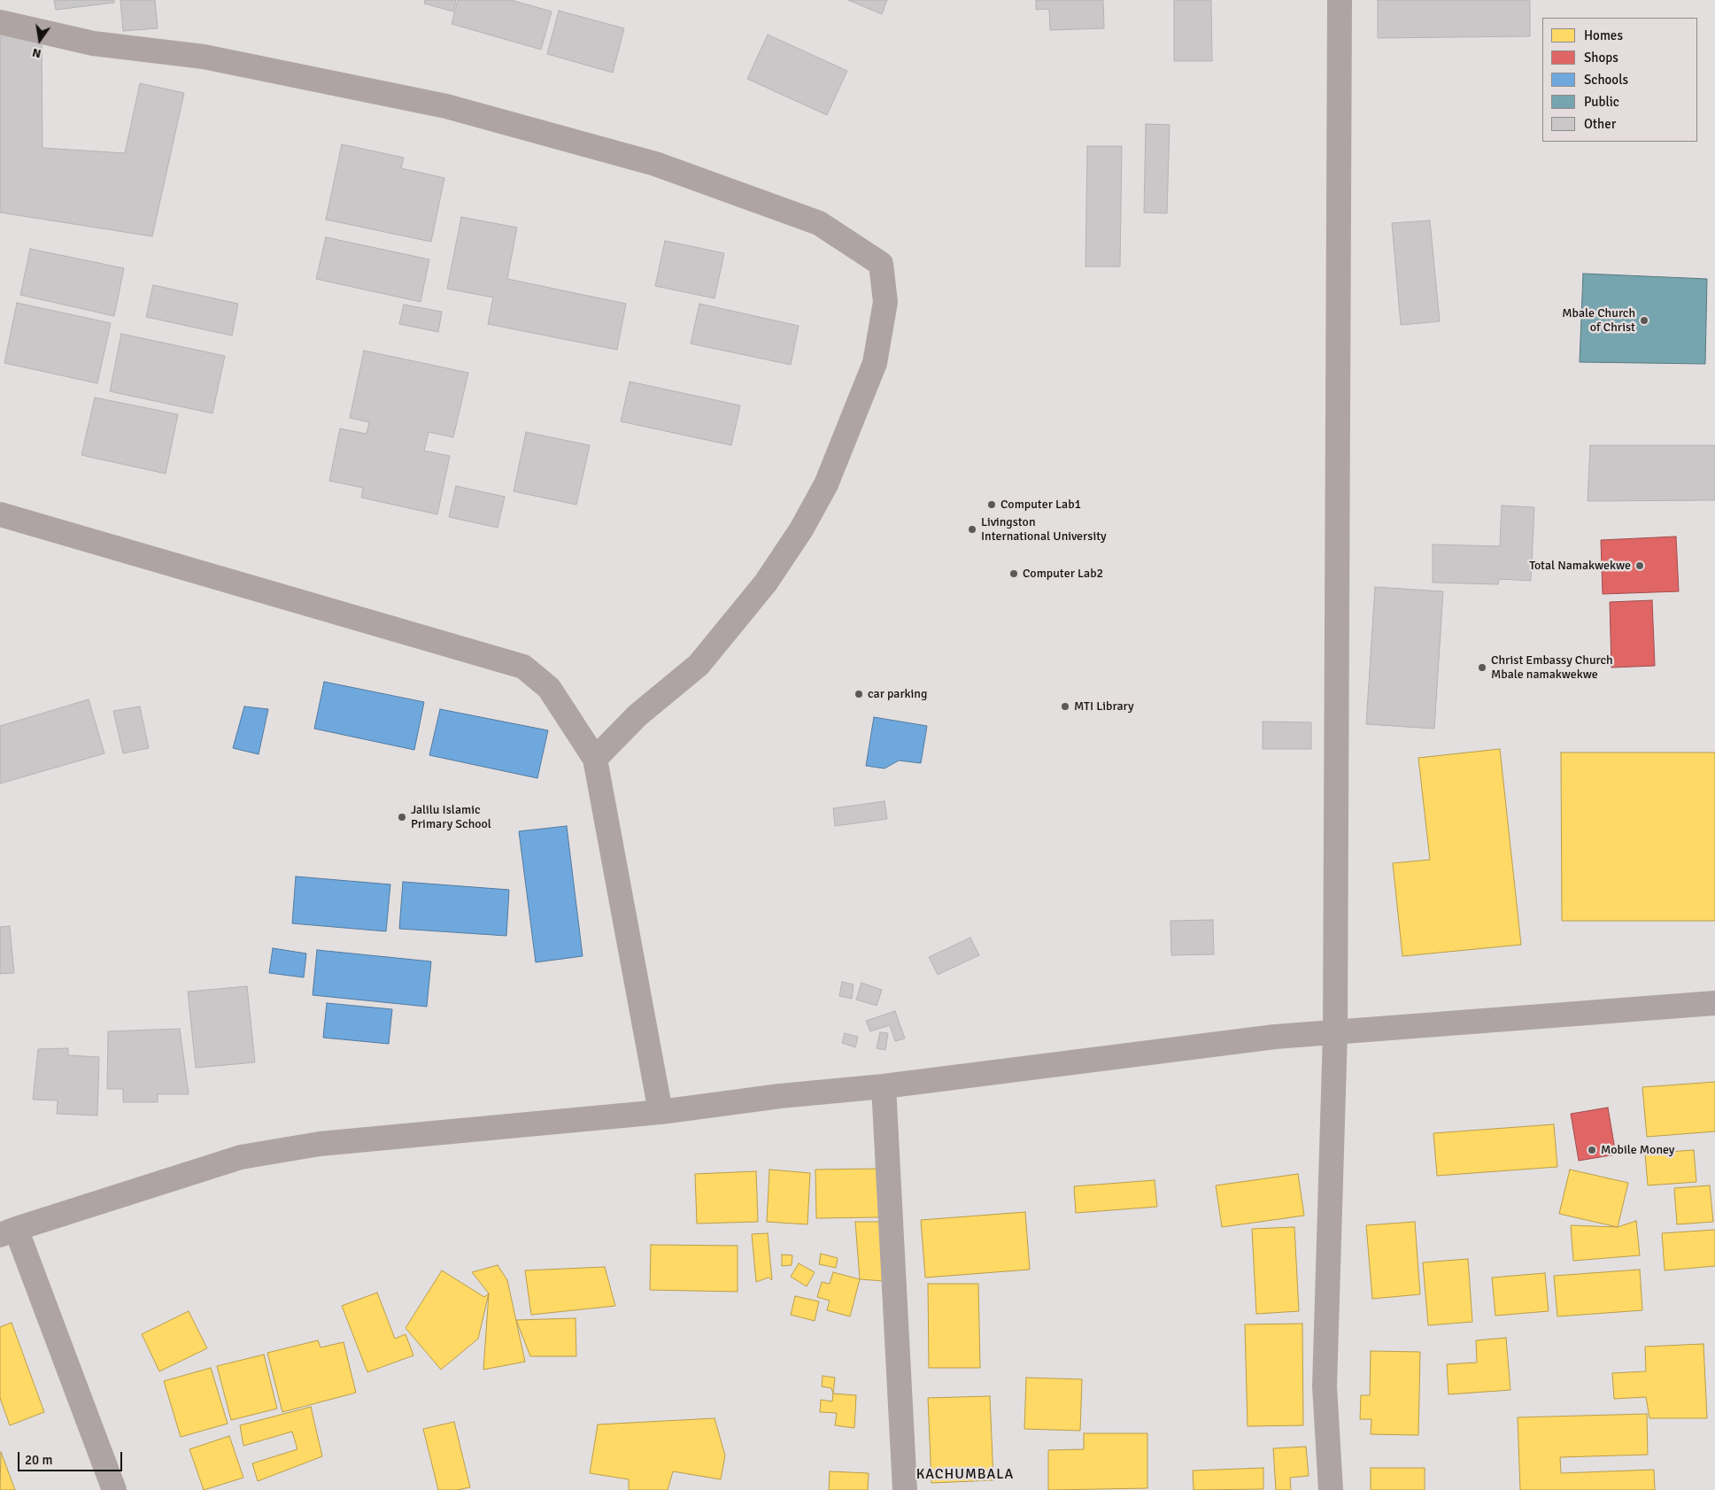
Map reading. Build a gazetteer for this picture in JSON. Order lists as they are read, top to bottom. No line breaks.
{"districts":["KACHUMBALA"],"places":["Mbale Church of Christ","Computer Lab1","Livingston International University","Total Namakwekwe","Computer Lab2","Christ Embassy Church Mbale namakwekwe","car parking","MTI Library","Jalilu Islamic Primary School","Mobile Money"],"legend":["Homes","Shops","Schools","Public","Other"],"scale_bar":"20 m","north":"bottom"}
